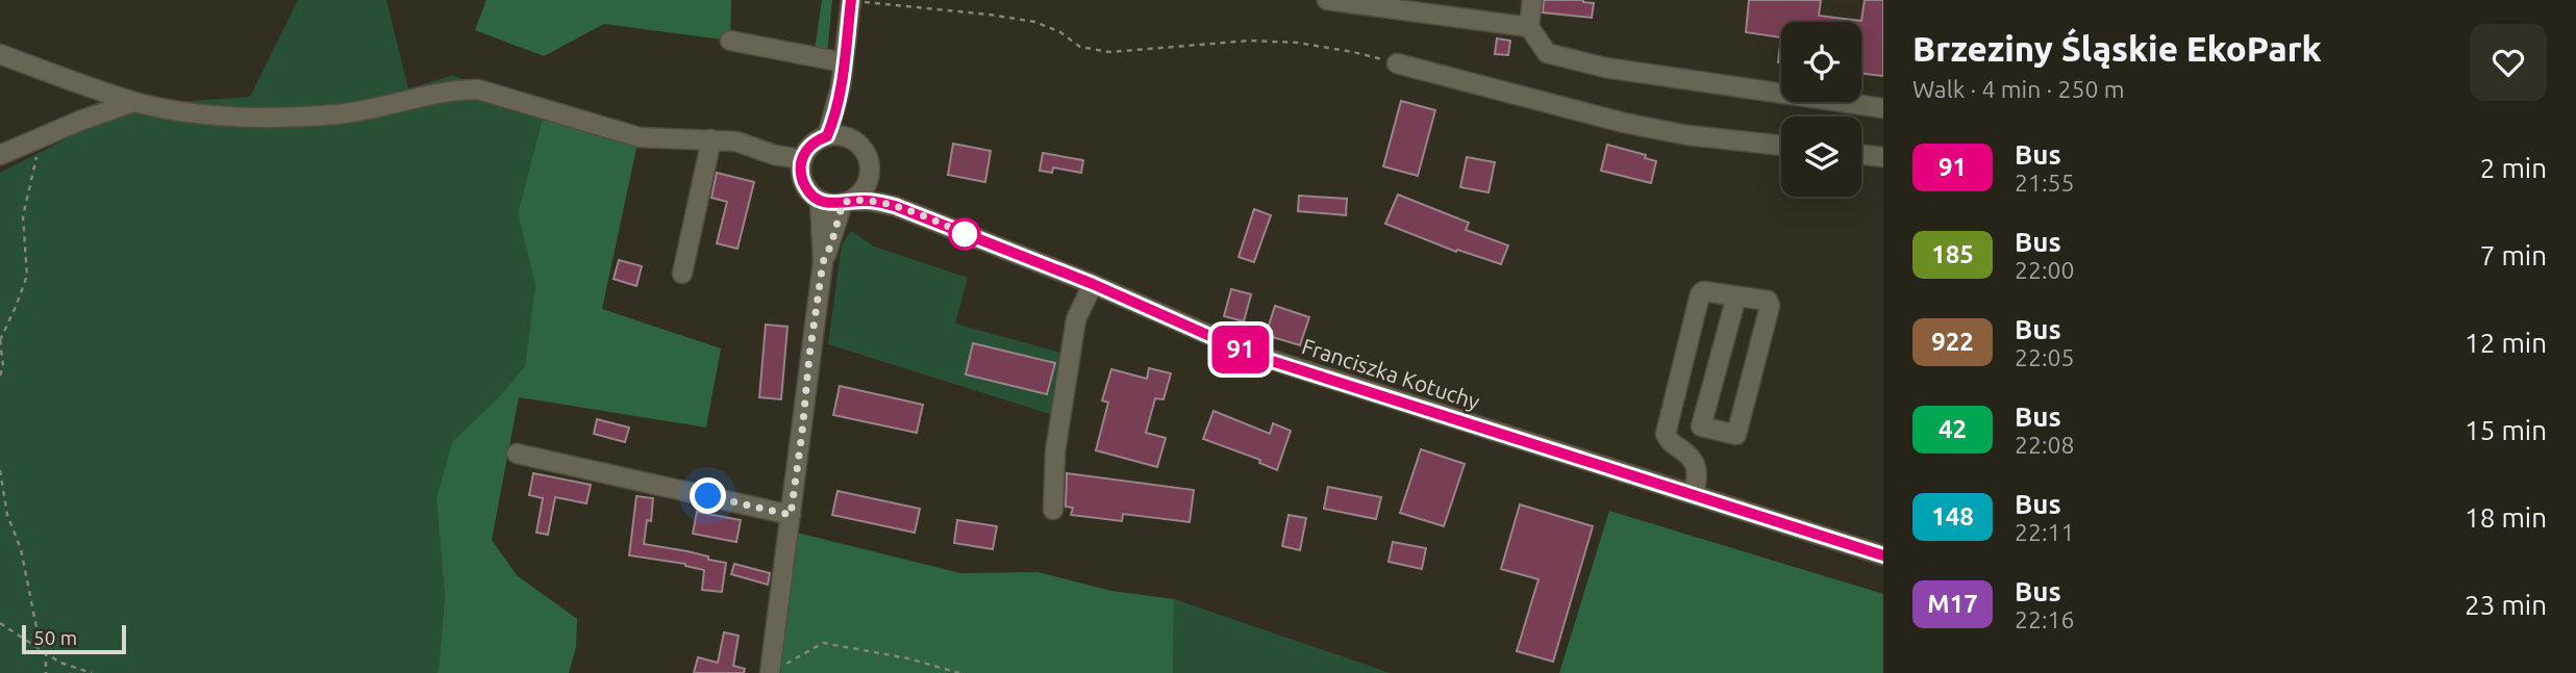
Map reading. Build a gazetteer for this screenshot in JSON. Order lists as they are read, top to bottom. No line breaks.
{"streets":{"street":["Franciszka Kotuchy"]},"lines":["bus line 91"],"scale_bar":"50 m","page":{"on_map":"91","heading":["Brzeziny Śląskie EkoPark","Walk · 4 min · 250 m"],"list":[{"mark":"91","name":"Bus","note":"21:55","value":"2 min"},{"mark":"185","name":"Bus","note":"22:00","value":"7 min"},{"mark":"922","name":"Bus","note":"22:05","value":"12 min"},{"mark":"42","name":"Bus","note":"22:08","value":"15 min"},{"mark":"148","name":"Bus","note":"22:11","value":"18 min"},{"mark":"M17","name":"Bus","note":"22:16","value":"23 min"}],"scale":"50 m"}}
